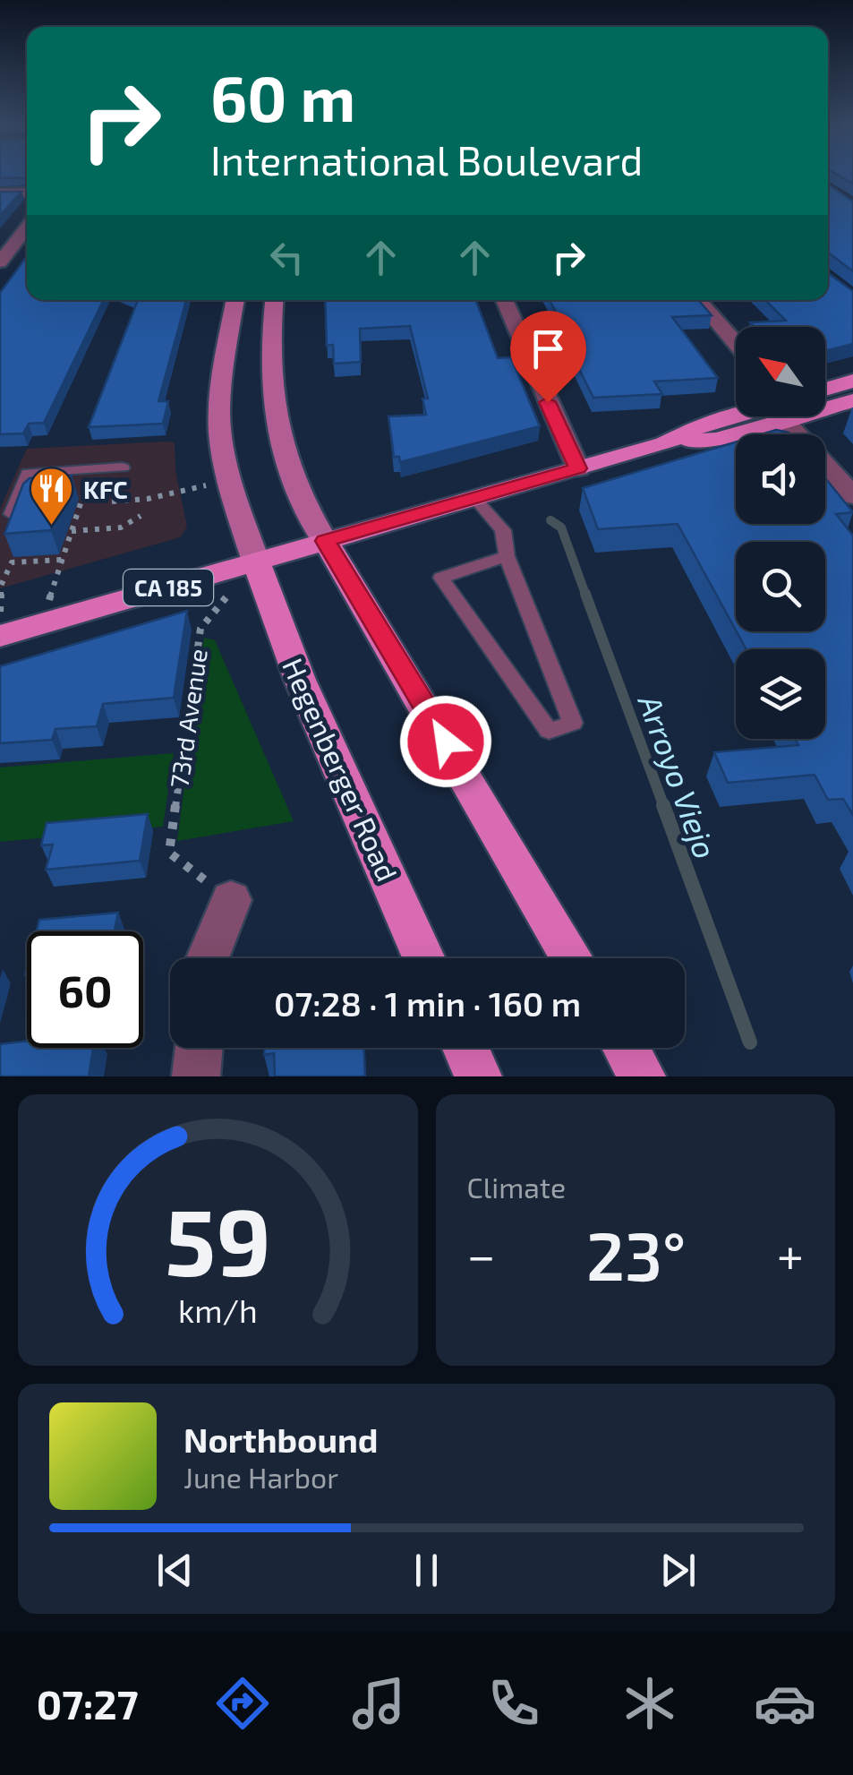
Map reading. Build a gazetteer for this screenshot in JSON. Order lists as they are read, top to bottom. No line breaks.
{"streets":{"main road":["CA 185","Hegenberger Road"],"path":["73rd Avenue"]},"crossings":[["CA 185","73rd Avenue"],["CA 185","Hegenberger Road"],["73rd Avenue","Hegenberger Road"]],"water":["Arroyo Viejo"],"places":{"restaurant":["KFC"]},"north":"top left","page":{"turn":["60 m","International Boulevard"],"limit":"60","trip":"07:28 · 1 min · 160 m","tile":"Climate","heat":["−","23°","+"],"song":["Northbound","June Harbor"],"tabs":"07:27","gauge":["59","km/h"]}}
